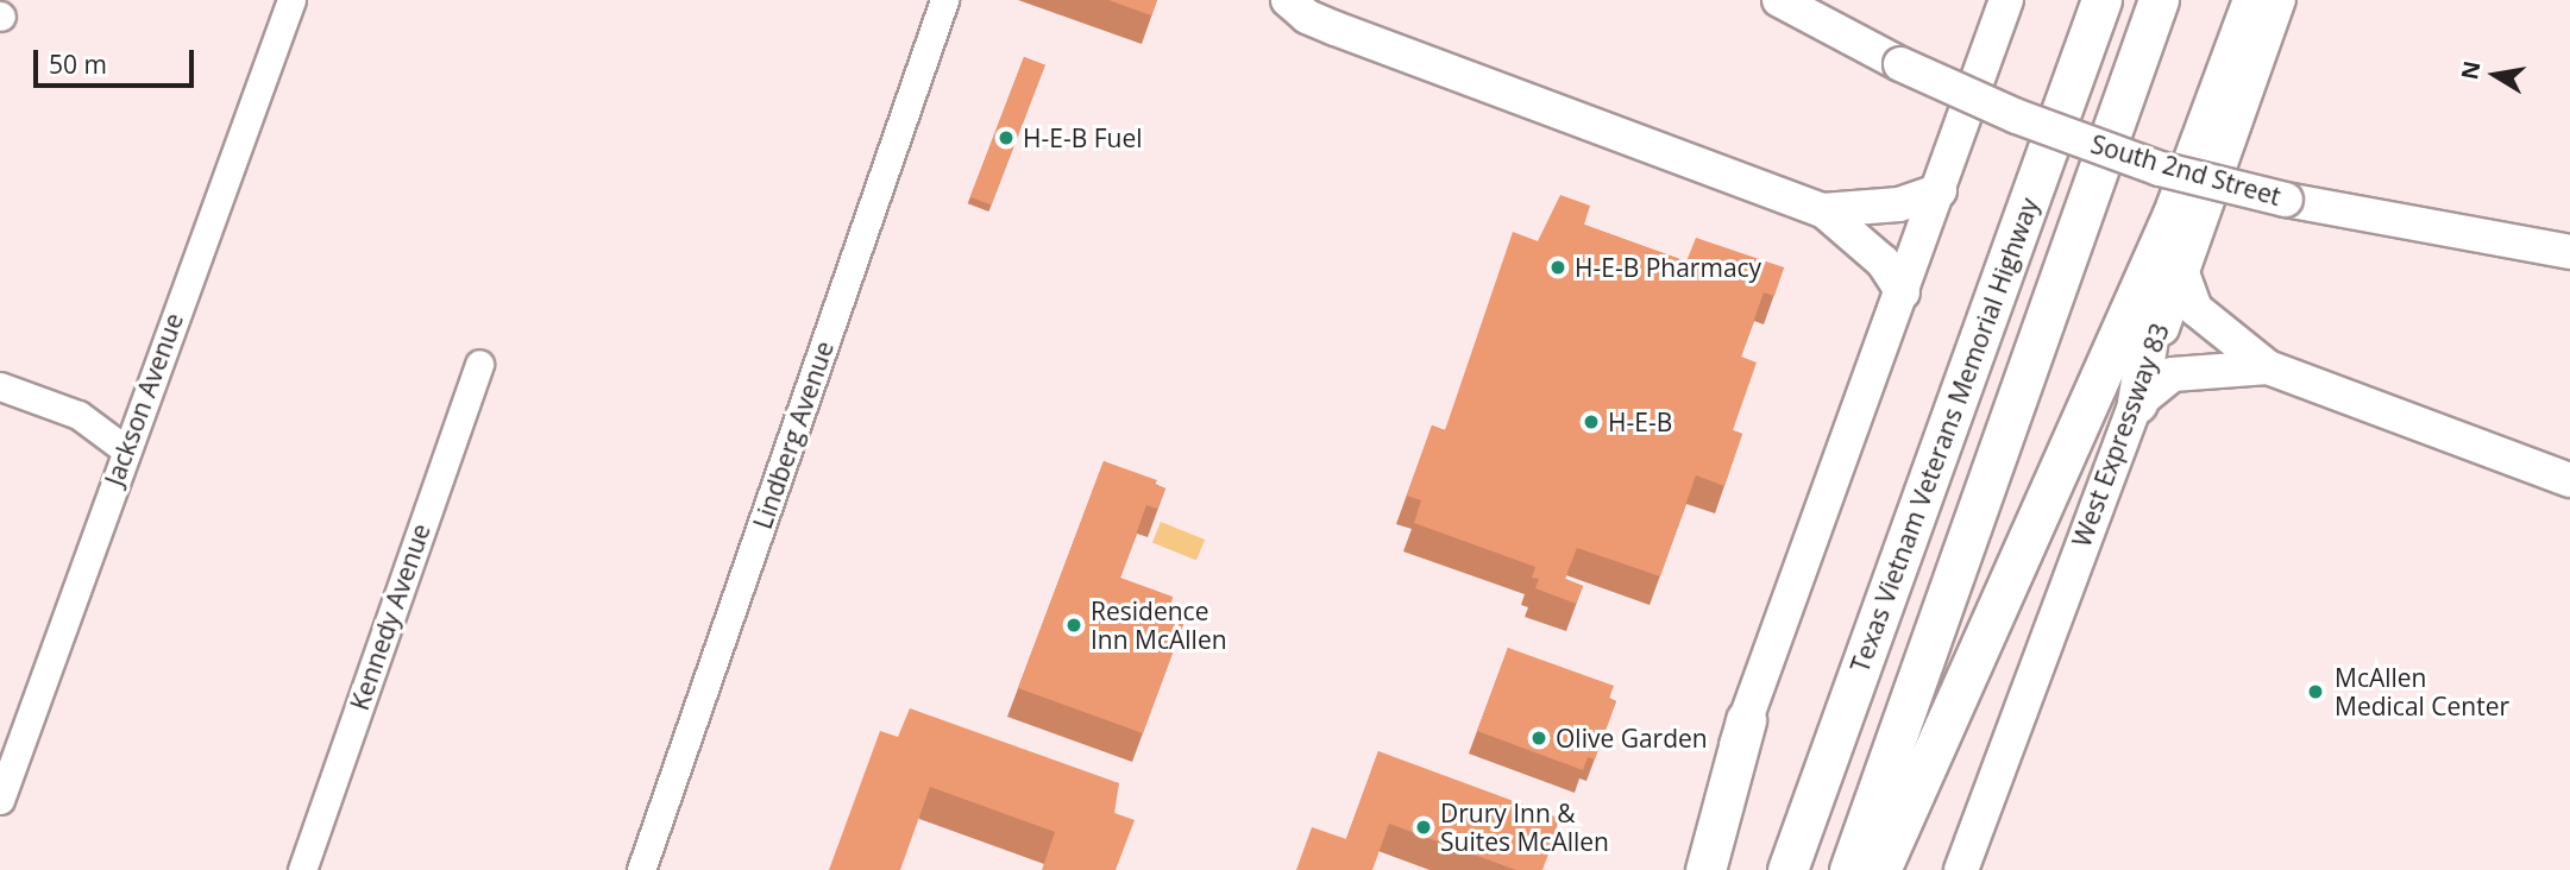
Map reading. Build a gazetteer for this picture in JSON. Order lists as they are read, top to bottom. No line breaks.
{"streets":{"highway":["Texas Vietnam Veterans Memorial Highway"],"main road":["South 2nd Street","West Expressway 83"],"street":["Jackson Avenue","Lindberg Avenue","Kennedy Avenue"]},"places":["H-E-B Fuel","H-E-B Pharmacy","H-E-B","Residence Inn McAllen","McAllen Medical Center","Olive Garden","Drury Inn & Suites McAllen"],"scale_bar":"50 m","north":"left"}
